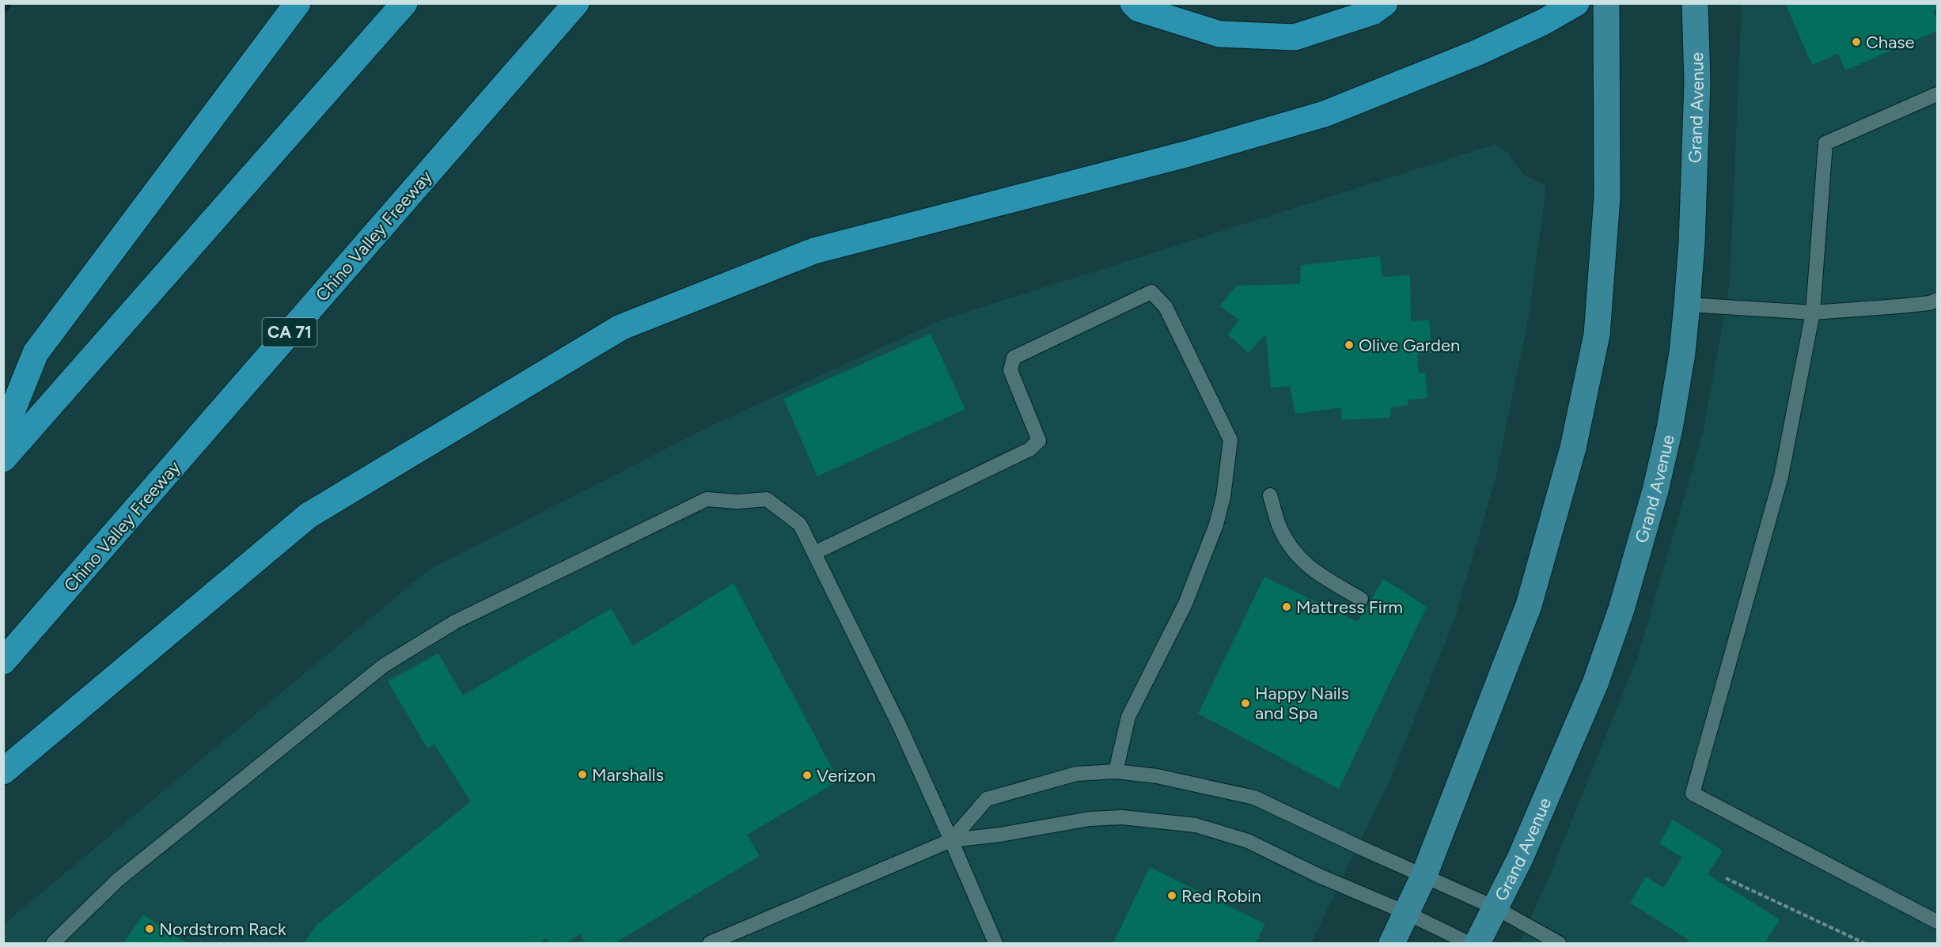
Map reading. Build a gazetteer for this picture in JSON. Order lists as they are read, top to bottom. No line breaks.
{"streets":{"highway":["Chino Valley Freeway","CA 71"],"main road":["Grand Avenue"]},"places":["Chase","Olive Garden","Mattress Firm","Happy Nails and Spa","Marshalls","Verizon","Red Robin","Nordstrom Rack"]}
